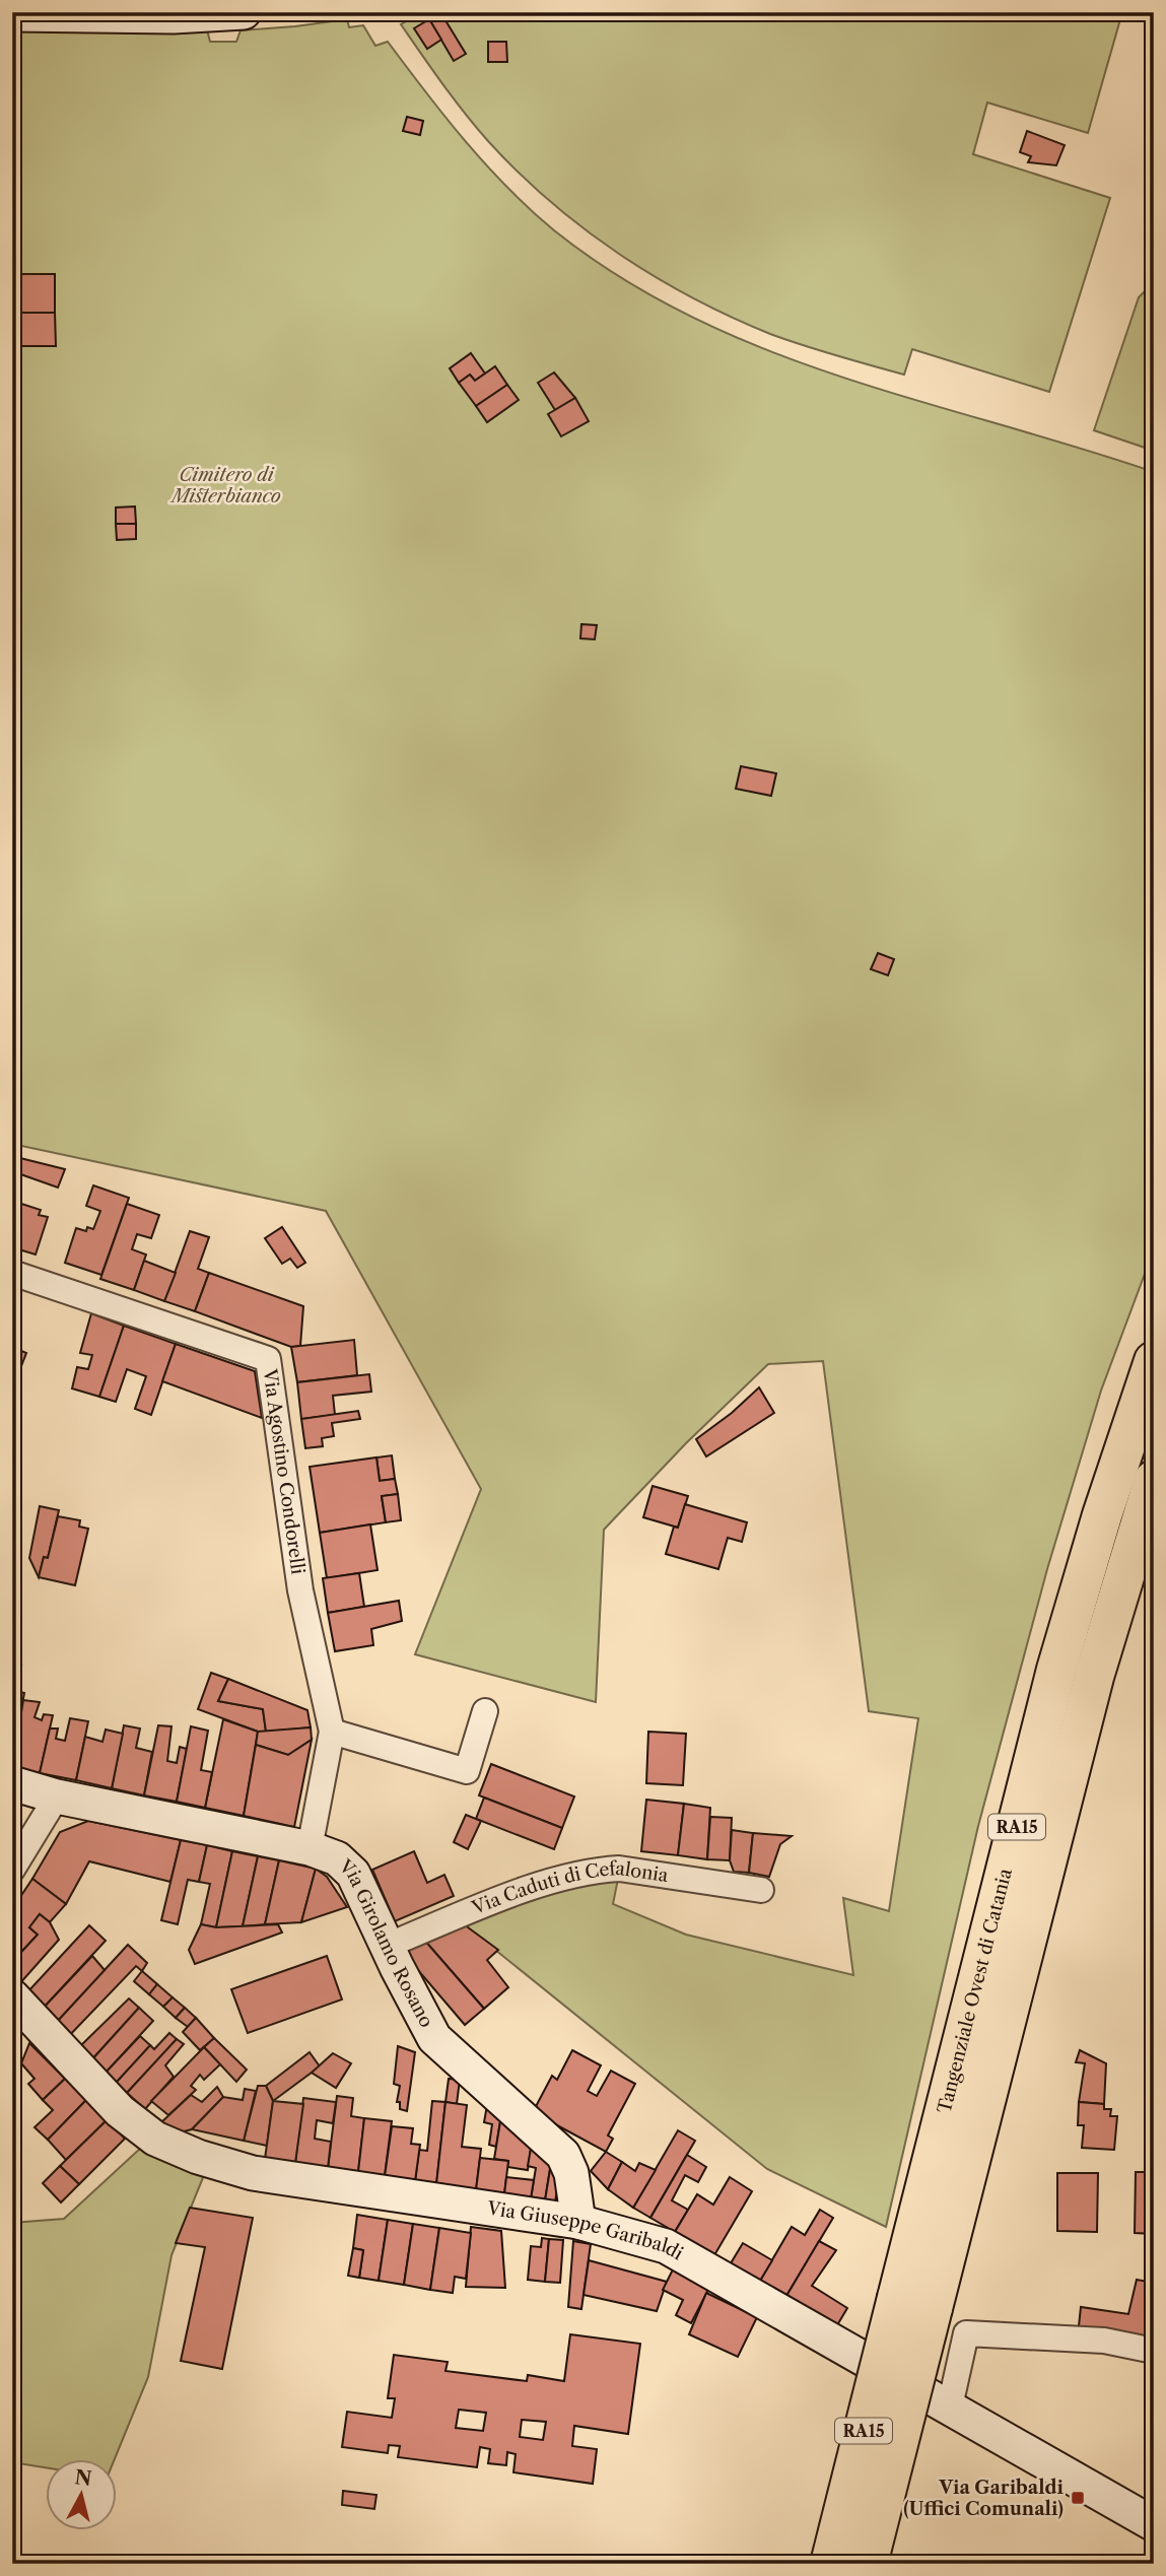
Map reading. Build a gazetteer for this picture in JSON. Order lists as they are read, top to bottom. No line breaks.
{"streets":{"highway":["RA15","Tangenziale Ovest di Catania"],"main road":["Via Girolamo Rosano","Via Giuseppe Garibaldi"],"street":["Via Agostino Condorelli","Via Caduti di Cefalonia"]},"crossings":[["Via Agostino Condorelli","Via Girolamo Rosano"],["RA15","Tangenziale Ovest di Catania"],["Via Caduti di Cefalonia","Via Girolamo Rosano"],["Via Girolamo Rosano","Via Giuseppe Garibaldi"]],"parks":["Cimitero di Misterbianco"],"places":{"transit":["Via Garibaldi (Uffici Comunali)"]},"north":"top"}
